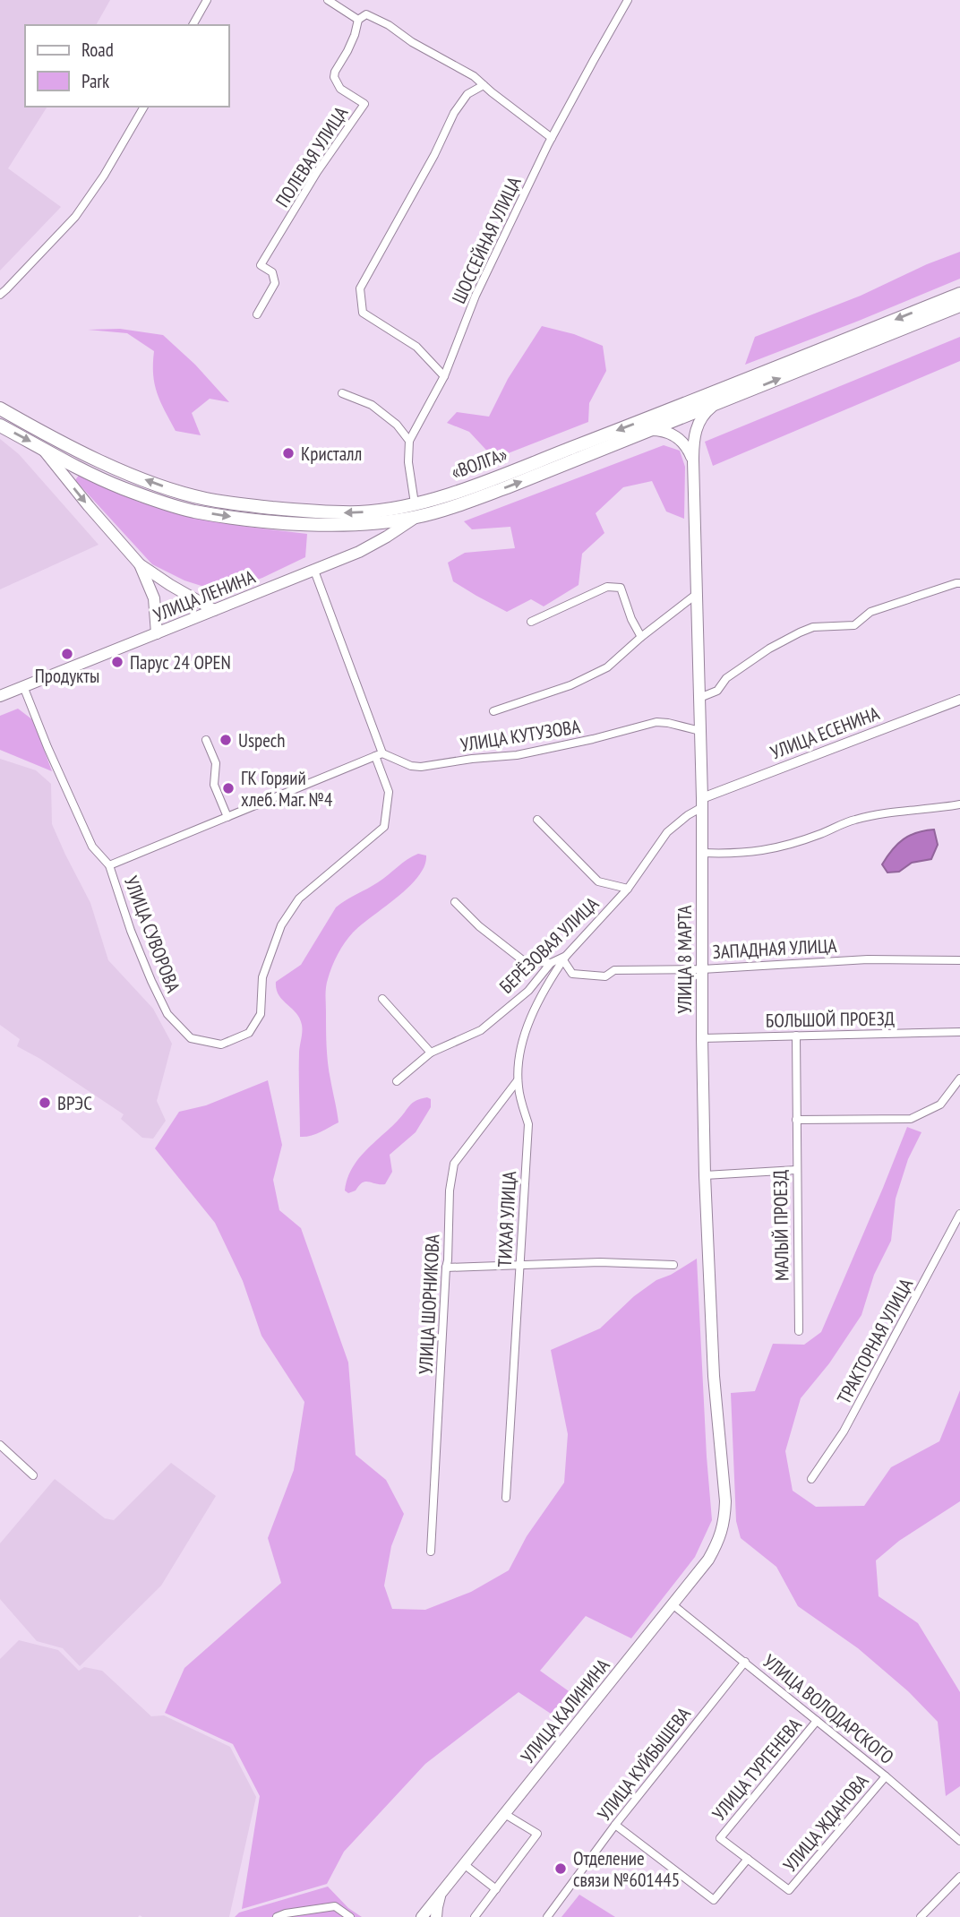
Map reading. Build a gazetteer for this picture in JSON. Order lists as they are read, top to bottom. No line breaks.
{"streets":{"highway":["«ВОЛГА»"],"main road":["УЛИЦА ЛЕНИНА","УЛИЦА 8 МАРТА","УЛИЦА КАЛИНИНА"],"street":["ПОЛЕВАЯ УЛИЦА","ШОССЕЙНАЯ УЛИЦА","УЛИЦА ЕСЕНИНА","УЛИЦА КУТУЗОВА","УЛИЦА СУВОРОВА","БЕРЁЗОВАЯ УЛИЦА","ЗАПАДНАЯ УЛИЦА","БОЛЬШОЙ ПРОЕЗД","ТИХАЯ УЛИЦА","МАЛЫЙ ПРОЕЗД","УЛИЦА ШОРНИКОВА","ТРАКТОРНАЯ УЛИЦА","УЛИЦА ВОЛОДАРСКОГО","УЛИЦА КУЙБЫШЕВА","УЛИЦА ТУРГЕНЕВА","УЛИЦА ЖДАНОВА"]},"crossings":[["ШОССЕЙНАЯ УЛИЦА","«ВОЛГА»"],["ШОССЕЙНАЯ УЛИЦА","УЛИЦА ЛЕНИНА"],["«ВОЛГА»","УЛИЦА ЛЕНИНА"],["«ВОЛГА»","УЛИЦА 8 МАРТА"],["УЛИЦА ЛЕНИНА","УЛИЦА СУВОРОВА"],["УЛИЦА ЕСЕНИНА","БЕРЁЗОВАЯ УЛИЦА"],["УЛИЦА ЕСЕНИНА","УЛИЦА 8 МАРТА"],["УЛИЦА КУТУЗОВА","УЛИЦА СУВОРОВА"],["УЛИЦА КУТУЗОВА","УЛИЦА 8 МАРТА"],["БЕРЁЗОВАЯ УЛИЦА","ЗАПАДНАЯ УЛИЦА"],["БЕРЁЗОВАЯ УЛИЦА","УЛИЦА 8 МАРТА"],["БЕРЁЗОВАЯ УЛИЦА","ТИХАЯ УЛИЦА"],["ЗАПАДНАЯ УЛИЦА","УЛИЦА 8 МАРТА"],["ЗАПАДНАЯ УЛИЦА","ТИХАЯ УЛИЦА"],["УЛИЦА 8 МАРТА","БОЛЬШОЙ ПРОЕЗД"],["УЛИЦА 8 МАРТА","УЛИЦА КАЛИНИНА"],["БОЛЬШОЙ ПРОЕЗД","МАЛЫЙ ПРОЕЗД"],["ТИХАЯ УЛИЦА","УЛИЦА ШОРНИКОВА"],["УЛИЦА ВОЛОДАРСКОГО","УЛИЦА КАЛИНИНА"],["УЛИЦА ВОЛОДАРСКОГО","УЛИЦА КУЙБЫШЕВА"],["УЛИЦА ВОЛОДАРСКОГО","УЛИЦА ТУРГЕНЕВА"],["УЛИЦА ВОЛОДАРСКОГО","УЛИЦА ЖДАНОВА"],["УЛИЦА ТУРГЕНЕВА","УЛИЦА ЖДАНОВА"]],"places":["Кристалл","Продукты","Парус 24 OPEN","Uspech","ГК Горяий хлеб. Маг. №4","ВРЭС","Отделение связи №601445"],"legend":["Road","Park"]}
